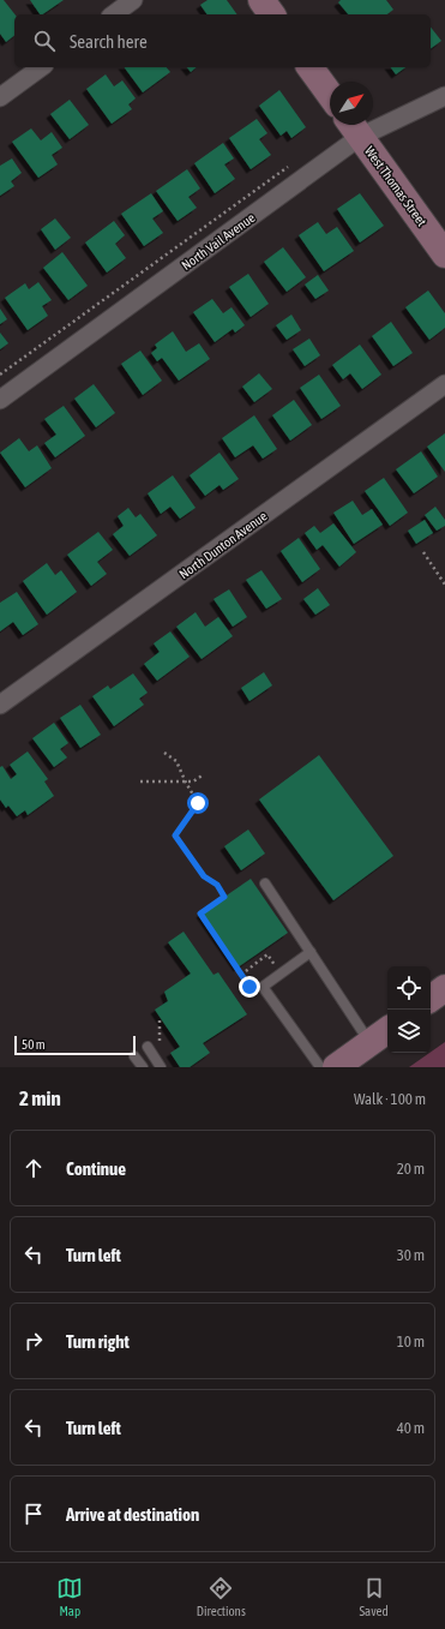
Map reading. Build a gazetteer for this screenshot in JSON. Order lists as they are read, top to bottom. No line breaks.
{"streets":{"street":["West Thomas Street","North Vail Avenue","North Dunton Avenue"]},"crossings":[["West Thomas Street","North Vail Avenue"]],"scale_bar":"50 m","north":"top right","page":{"search":"Search here","scale":"50 m","heading":["2 min","Walk · 100 m"],"list":[["Continue","20 m"],["Turn left","30 m"],["Turn right","10 m"],["Turn left","40 m"],"Arrive at destination"],"nav":["Map","Directions","Saved"]}}
